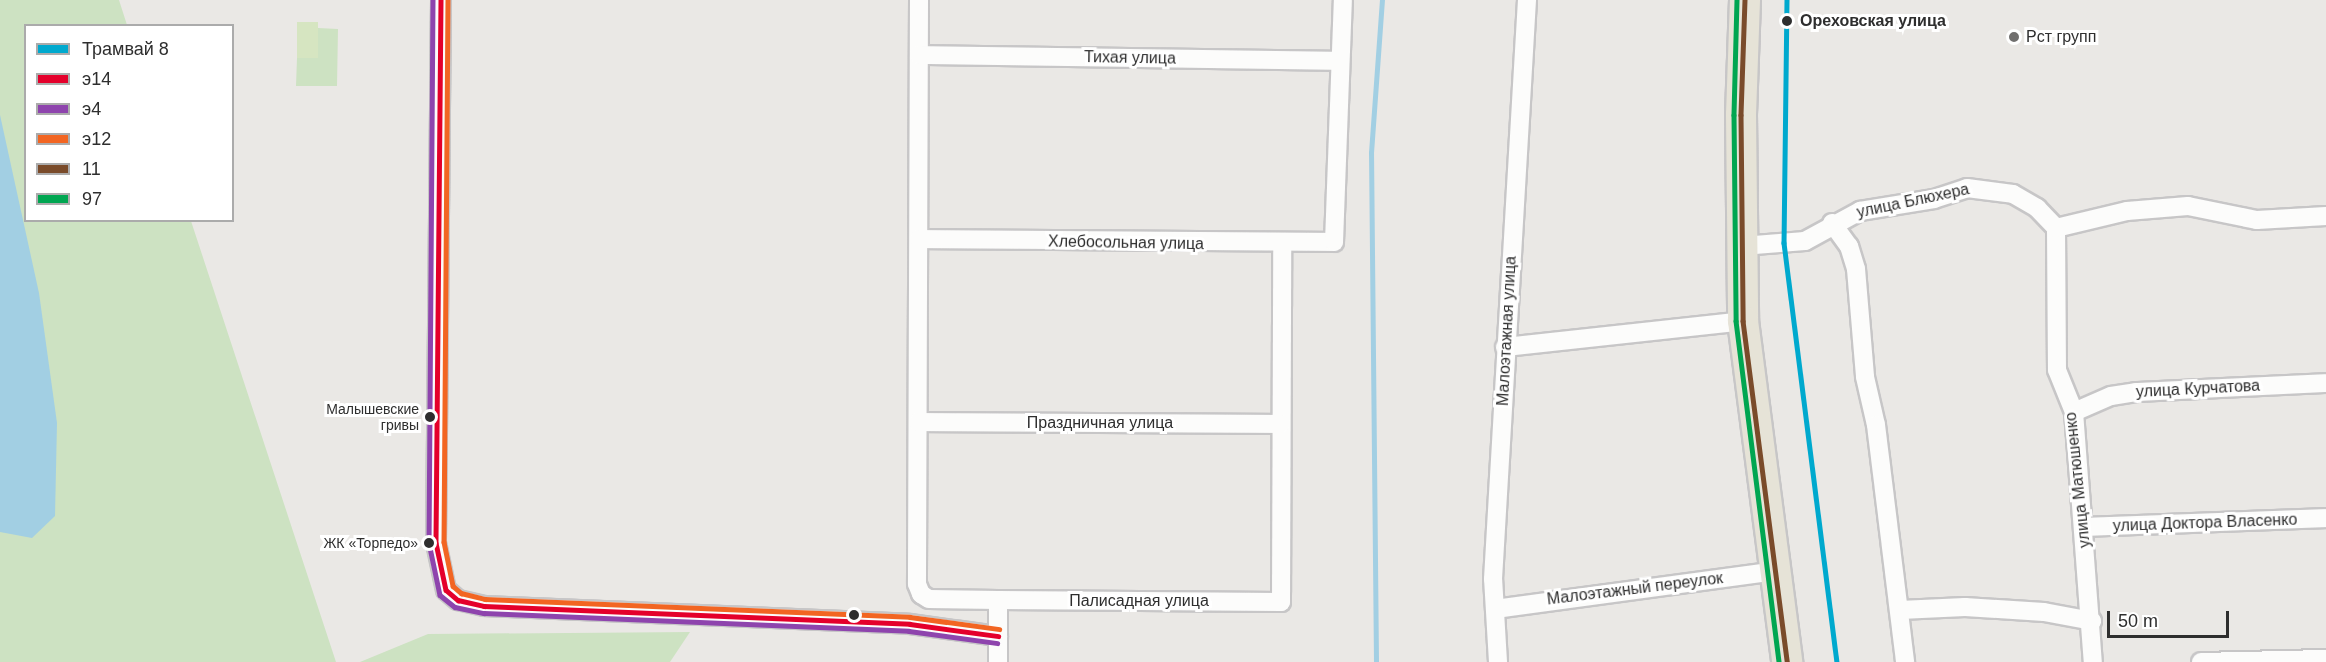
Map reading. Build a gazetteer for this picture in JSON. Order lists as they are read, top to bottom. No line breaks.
{"streets":{"street":["Тихая улица","улица Блюхера","Хлебосольная улица","Малоэтажная улица","улица Курчатова","Праздничная улица","улица Матюшенко","улица Доктора Власенко","Малоэтажный переулок","Палисадная улица"]},"crossings":[["Тихая улица","Хлебосольная улица"],["улица Блюхера","улица Матюшенко"],["Малоэтажная улица","Малоэтажный переулок"],["улица Курчатова","улица Матюшенко"],["Праздничная улица","Палисадная улица"],["улица Матюшенко","улица Доктора Власенко"]],"places":["Ореховская улица","Рст групп","Малышевские гривы","ЖК «Торпедо»"],"lines":["tram line 8","transit line э14","transit line э4","transit line э12","transit line 11","transit line 97"],"legend":["Трамвай 8","э14","э4","э12","11","97"],"scale_bar":"50 m"}
